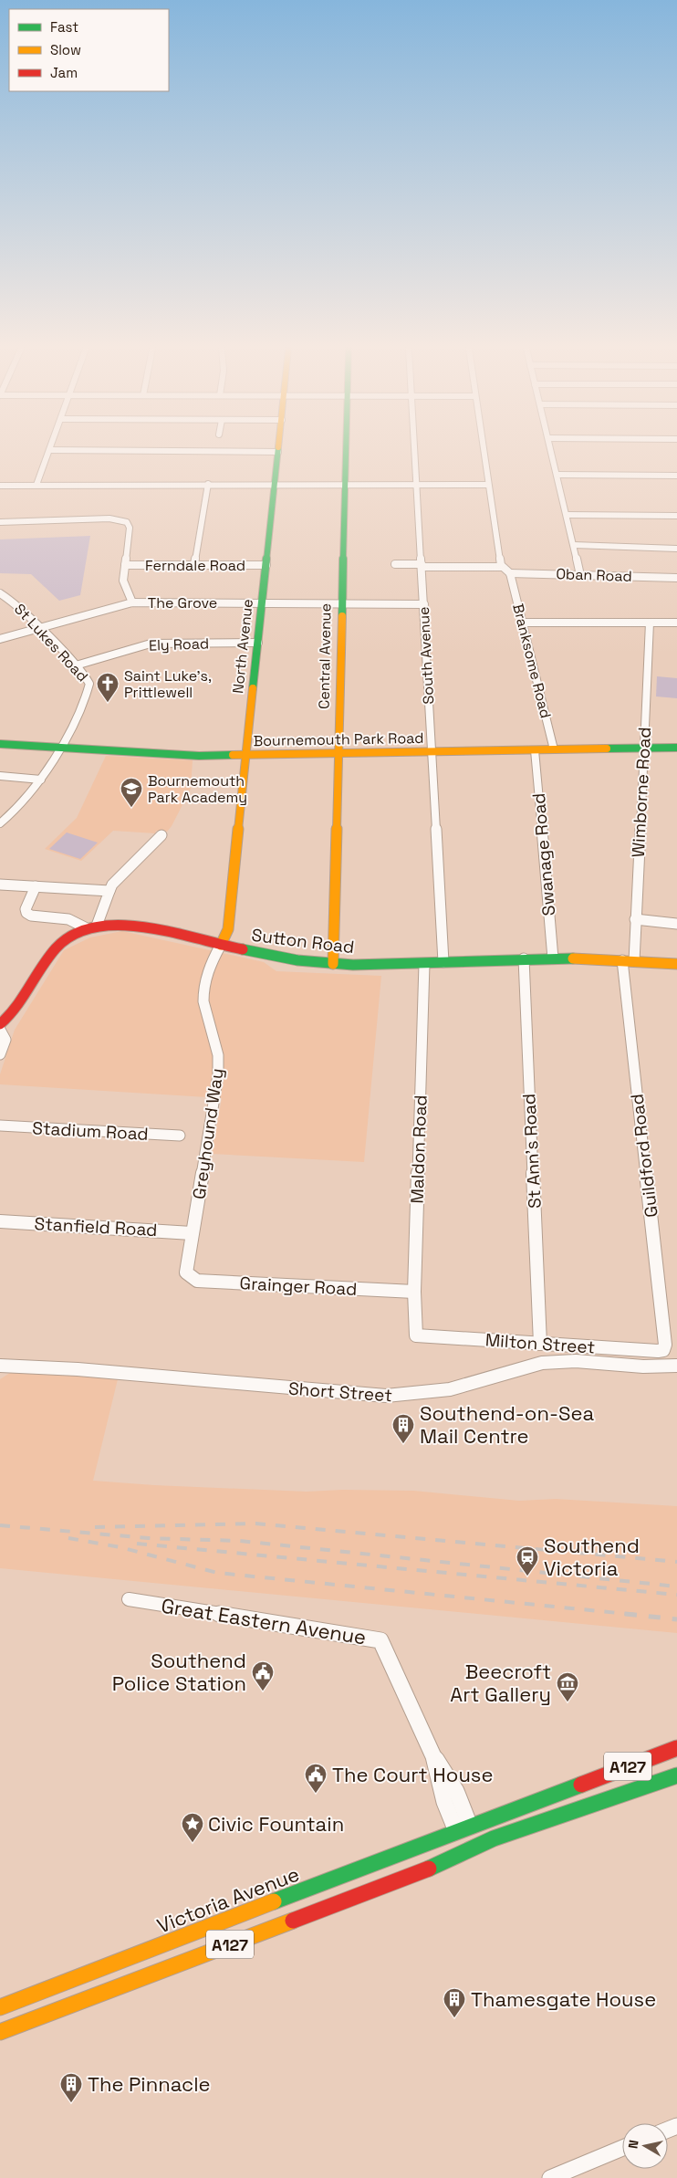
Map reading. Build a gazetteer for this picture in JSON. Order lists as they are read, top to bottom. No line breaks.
{"streets":{"main road":["North Avenue","Central Avenue","Bournemouth Park Road","Sutton Road","A127","Victoria Avenue"],"street":["Ferndale Road","Oban Road","The Grove","St Lukes Road","Ely Road","South Avenue","Branksome Road","Wimborne Road","Swanage Road","Stadium Road","Greyhound Way","Maldon Road","St Ann's Road","Guildford Road","Stanfield Road","Grainger Road","Milton Street","Short Street","Great Eastern Avenue"]},"crossings":[["Ferndale Road","North Avenue"],["Oban Road","Branksome Road"],["The Grove","St Lukes Road"],["The Grove","North Avenue"],["The Grove","South Avenue"],["The Grove","Central Avenue"],["St Lukes Road","Ely Road"],["St Lukes Road","Bournemouth Park Road"],["Ely Road","North Avenue"],["North Avenue","Bournemouth Park Road"],["North Avenue","Sutton Road"],["North Avenue","Greyhound Way"],["South Avenue","Bournemouth Park Road"],["South Avenue","Sutton Road"],["Central Avenue","Bournemouth Park Road"],["Central Avenue","Sutton Road"],["Branksome Road","Bournemouth Park Road"],["Bournemouth Park Road","Wimborne Road"],["Bournemouth Park Road","Swanage Road"],["Wimborne Road","Sutton Road"],["Wimborne Road","Guildford Road"],["Swanage Road","Sutton Road"],["Sutton Road","Greyhound Way"],["Sutton Road","Maldon Road"],["Sutton Road","St Ann's Road"],["Sutton Road","Guildford Road"],["Greyhound Way","Stanfield Road"],["Greyhound Way","Grainger Road"],["Maldon Road","Grainger Road"],["Maldon Road","Milton Street"],["St Ann's Road","Milton Street"],["Guildford Road","Milton Street"],["Great Eastern Avenue","Victoria Avenue"]],"places":{"church":["Saint Luke's, Prittlewell"],"school or university":["Bournemouth Park Academy"],"building":["Southend-on-Sea Mail Centre","Thamesgate House","The Pinnacle"],"station":["Southend Victoria"],"public building":["Southend Police Station","The Court House"],"museum":["Beecroft Art Gallery"],"place":["Civic Fountain"]},"legend":["Fast","Slow","Jam"],"north":"left"}
